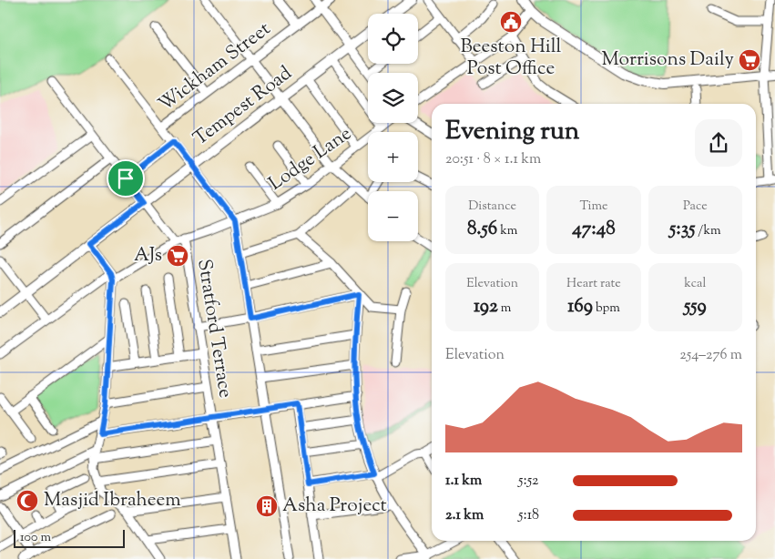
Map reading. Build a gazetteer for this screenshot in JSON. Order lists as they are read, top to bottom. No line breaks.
{"streets":{"street":["Wickham Street","Tempest Road","Lodge Lane","Stratford Terrace"]},"crossings":[["Lodge Lane","Stratford Terrace"]],"places":{"public building":["Beeston Hill Post Office"],"supermarket":["Morrisons Daily","AJs"],"mosque":["Masjid Ibraheem"],"building":["Asha Project"]},"scale_bar":"100 m","page":{"map_buttons":["+","−"],"heading":["Evening run","20:51 · 8 × 1.1 km"],"stats":[["Distance","8.56 km"],["Time","47:48"],["Pace","5:35 /km"],["Elevation","192 m"],["Heart rate","169 bpm"],["kcal","559"]],"chart":["Elevation","254–276 m"],"list":[{"name":"1.1 km","note":"5:52"},{"name":"2.1 km","note":"5:18"}],"scale":"100 m"}}
